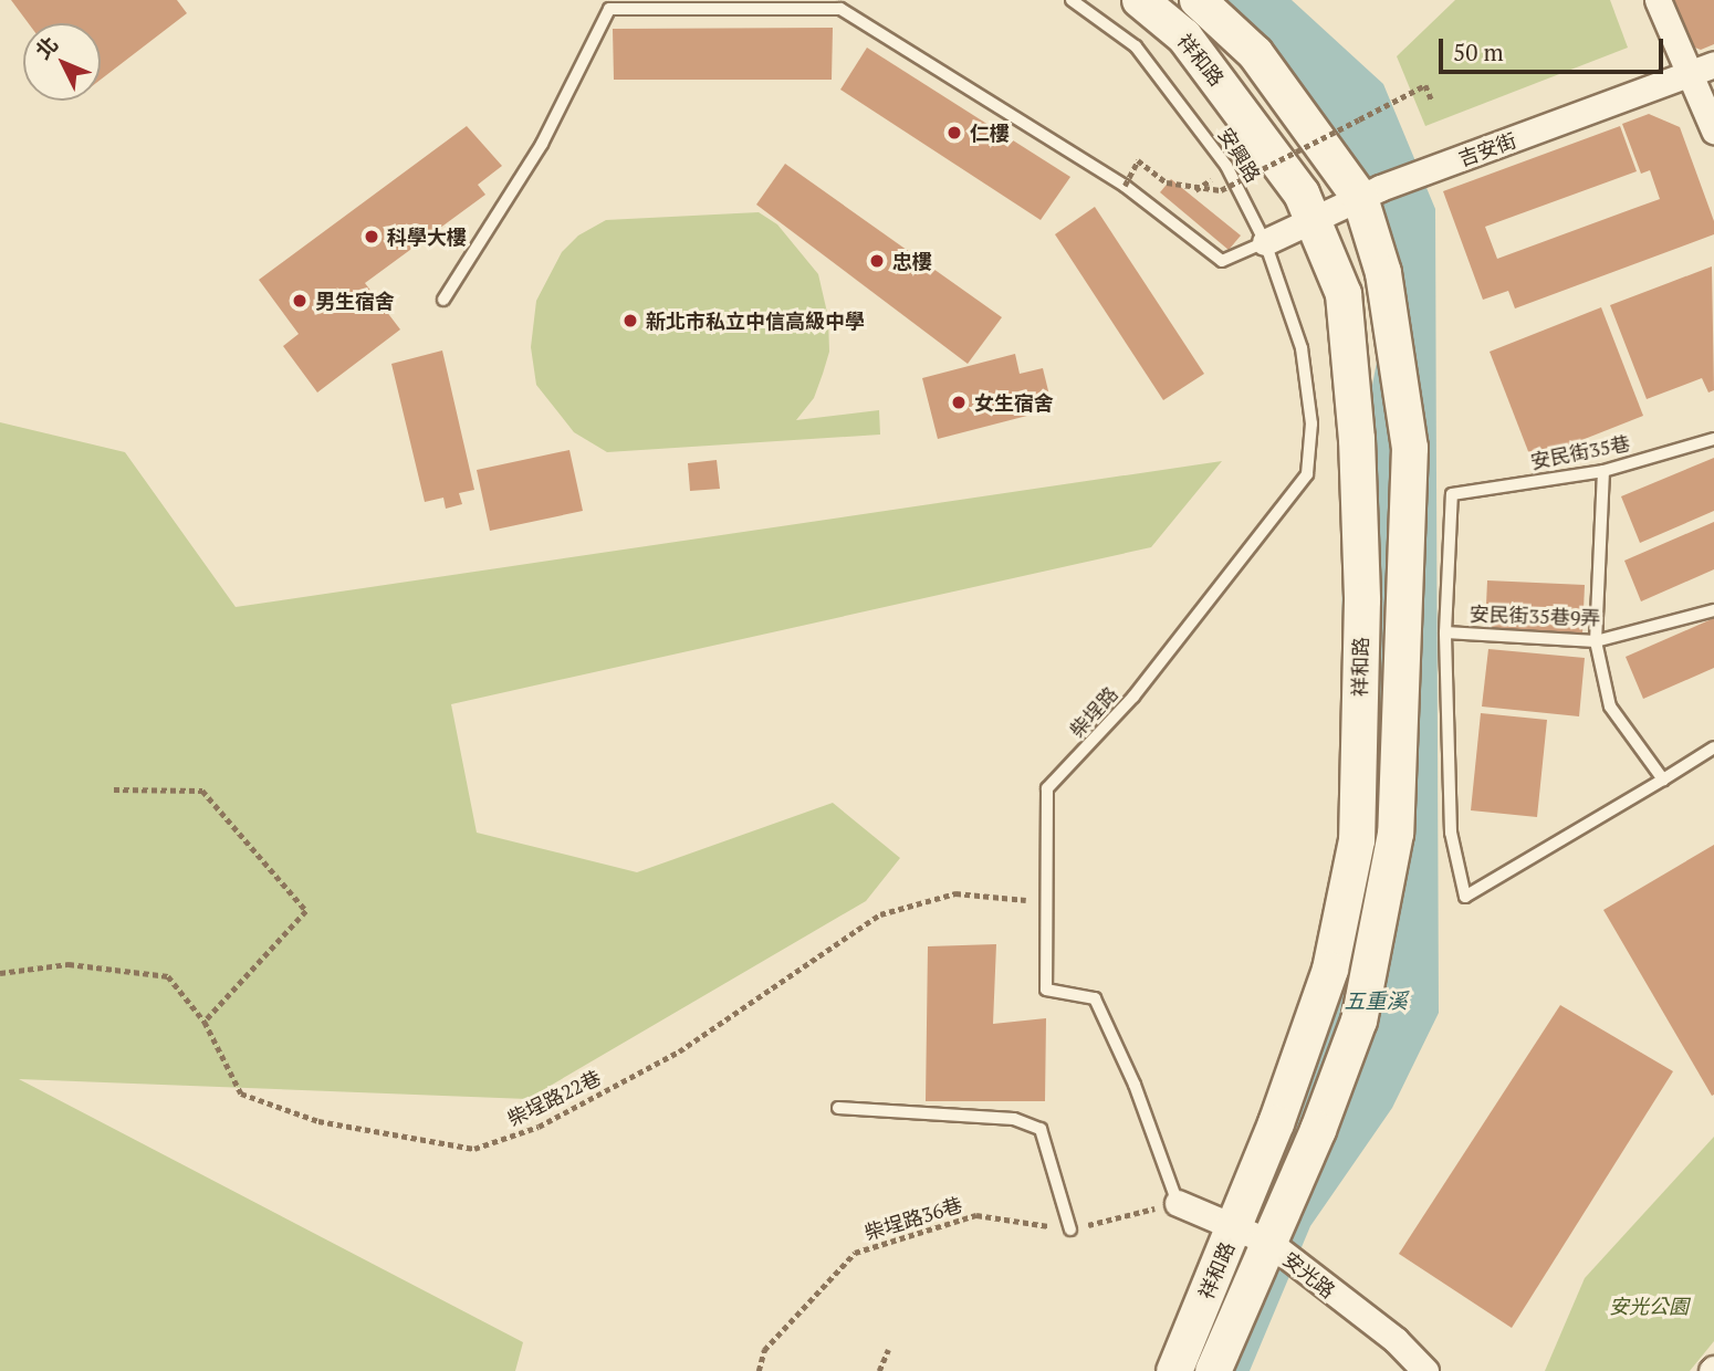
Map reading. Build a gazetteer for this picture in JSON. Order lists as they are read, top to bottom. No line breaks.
{"streets":{"main road":["祥和路"],"street":["吉安街","安光路"],"lane":["安興路","安民街35巷","安民街35巷9弄","柴埕路"],"path":["柴埕路22巷","柴埕路36巷"]},"crossings":[["祥和路","吉安街"],["祥和路","安光路"],["吉安街","安興路"],["吉安街","柴埕路"],["安興路","柴埕路"],["安民街35巷","安民街35巷9弄"],["柴埕路","柴埕路22巷"],["柴埕路","柴埕路36巷"],["柴埕路","安光路"],["柴埕路36巷","安光路"]],"water":["五重溪"],"parks":["安光公園"],"places":["仁樓","科學大樓","忠樓","男生宿舍","新北市私立中信高級中學","女生宿舍"],"scale_bar":"50 m","north":"top left"}
